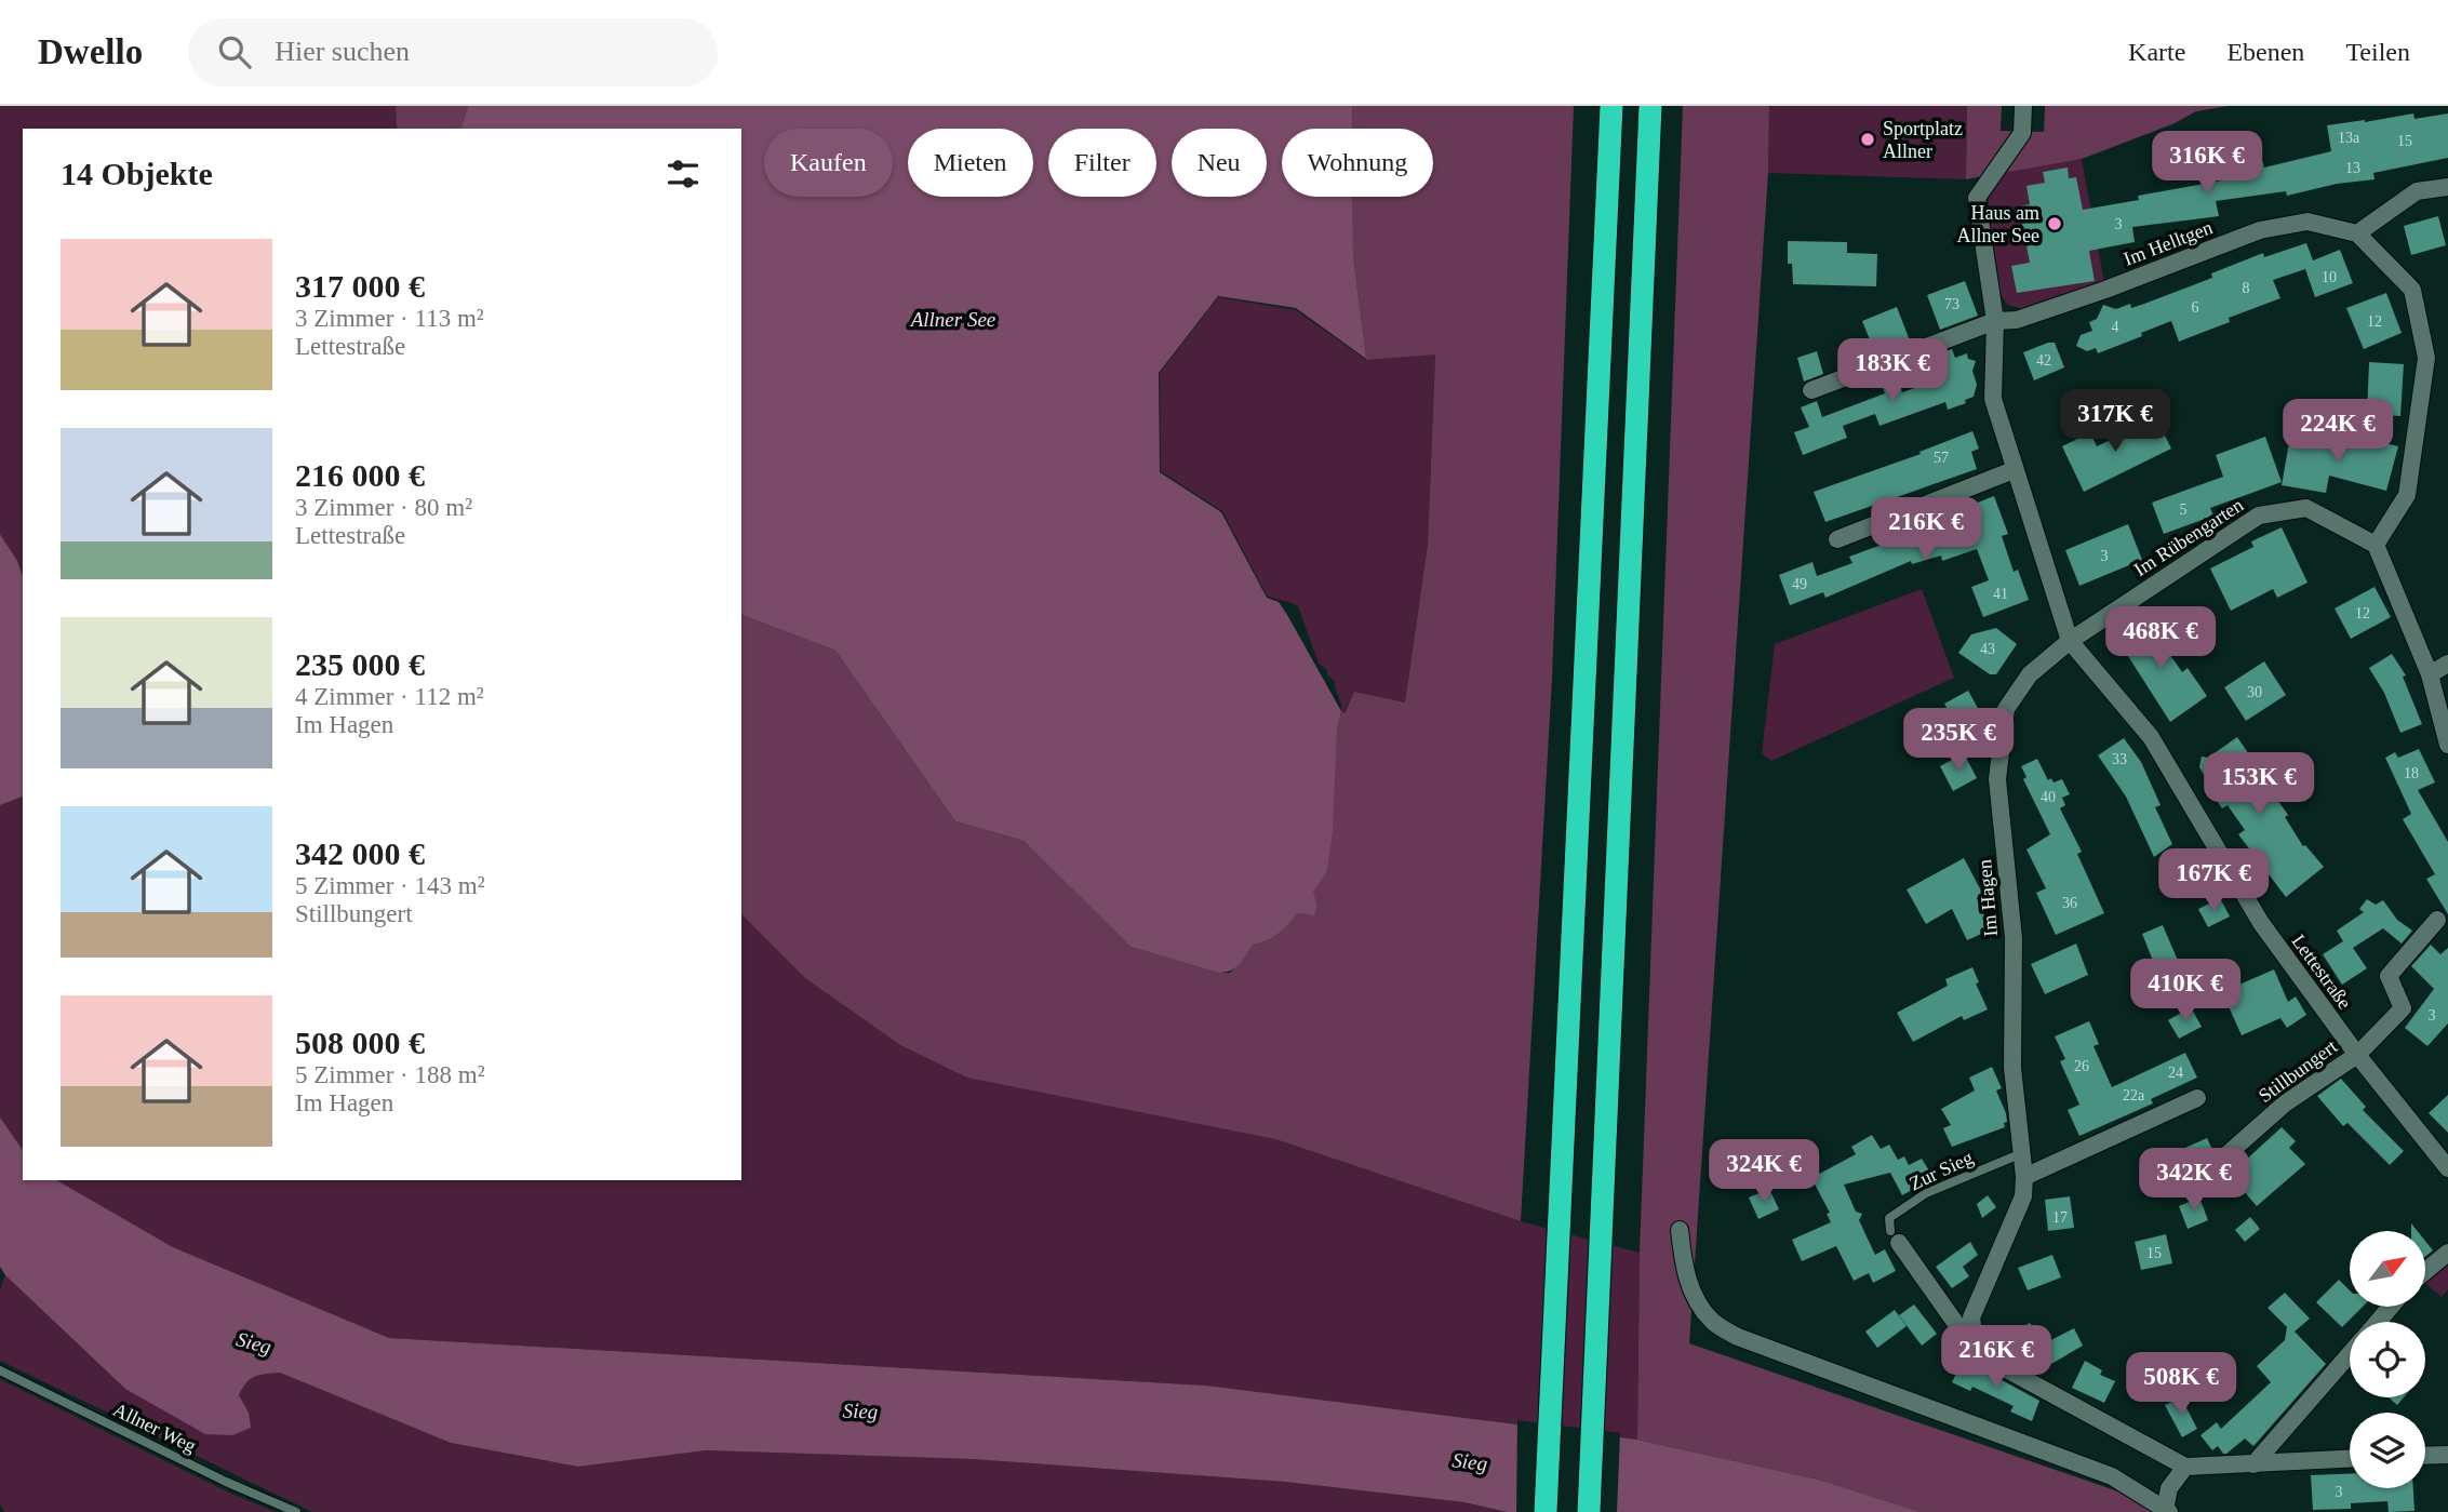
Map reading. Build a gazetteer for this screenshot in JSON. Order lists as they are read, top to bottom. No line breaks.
{"streets":{"street":["Im Helltgen","Im Rübengarten","Im Hagen","Lettestraße","Stillbungert"],"lane":["Zur Sieg","Allner Weg"]},"crossings":[["Im Helltgen","Lettestraße"],["Im Rübengarten","Im Hagen"],["Im Rübengarten","Lettestraße"],["Im Hagen","Lettestraße"],["Im Hagen","Zur Sieg"],["Lettestraße","Stillbungert"]],"water":["Allner See","Sieg"],"places":["Sportplatz Allner","Haus am Allner See"],"house_numbers":["13a","15","13","3","10","8","73","6","12","4","42","57","5","3","49","41","12","43","30","33","18","40","36","3","26","24","22a","17","15","3"],"north":"top right","page":{"header":"Dwello","search":"Hier suchen","nav":["Karte","Ebenen","Teilen"],"chip":["Kaufen","Mieten","Filter","Neu","Wohnung"],"heading":"14 Objekte","price":["316K €","183K €","317K €","224K €","216K €","468K €","235K €","153K €","167K €","410K €","324K €","342K €","216K €","508K €"],"list":[{"name":"317 000 €","note":"3 Zimmer · 113 m² · Lettestraße"},{"name":"216 000 €","note":"3 Zimmer · 80 m² · Lettestraße"},{"name":"235 000 €","note":"4 Zimmer · 112 m² · Im Hagen"},{"name":"342 000 €","note":"5 Zimmer · 143 m² · Stillbungert"},{"name":"508 000 €","note":"5 Zimmer · 188 m² · Im Hagen"}]}}
